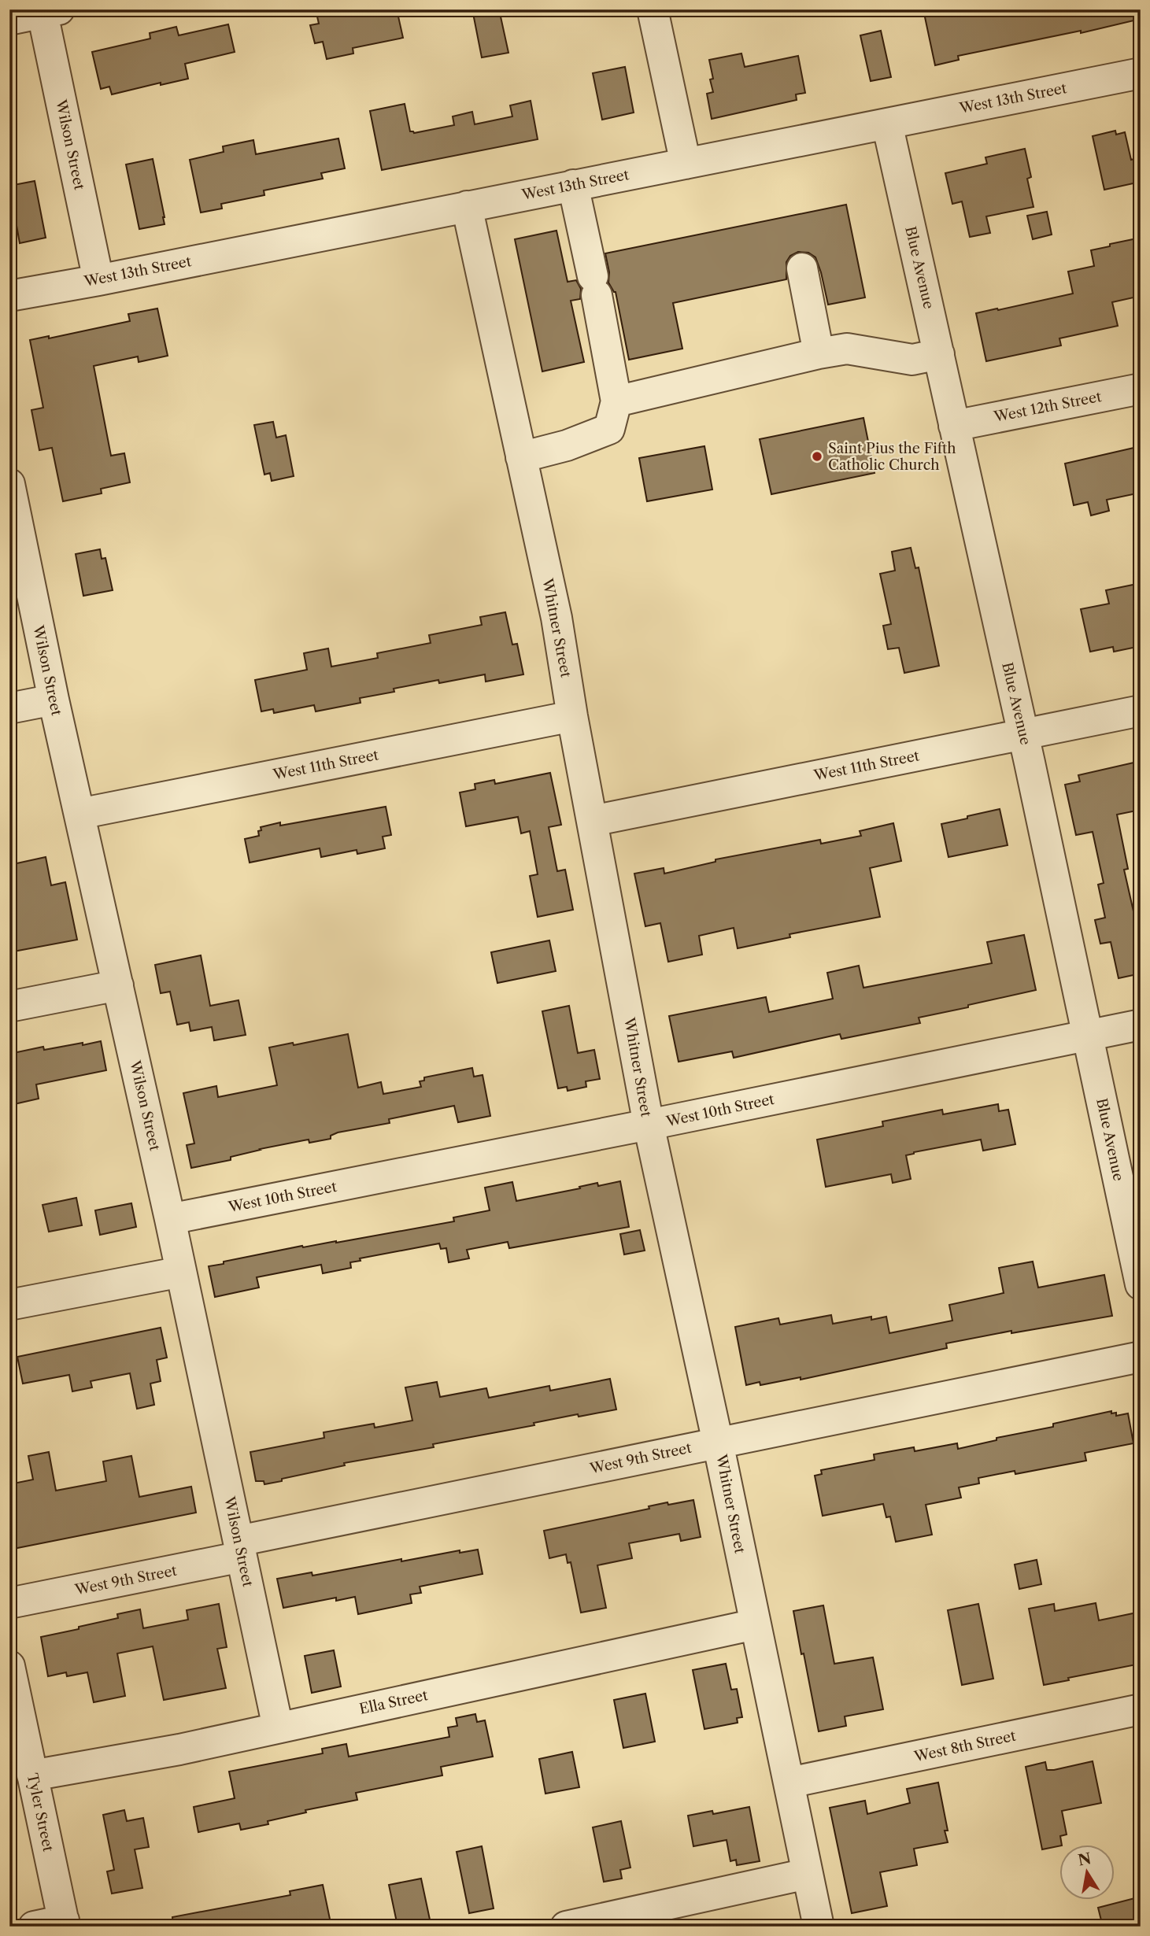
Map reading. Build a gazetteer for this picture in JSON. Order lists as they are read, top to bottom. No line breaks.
{"streets":{"street":["West 13th Street","Wilson Street","Blue Avenue","West 12th Street","Whitner Street","West 11th Street","West 10th Street","West 9th Street","Ella Street","West 8th Street","Tyler Street"]},"crossings":[["West 13th Street","Wilson Street"],["West 13th Street","Blue Avenue"],["West 13th Street","Whitner Street"],["Wilson Street","West 11th Street"],["Wilson Street","West 10th Street"],["Wilson Street","West 9th Street"],["Wilson Street","Ella Street"],["Blue Avenue","West 12th Street"],["Blue Avenue","West 11th Street"],["Blue Avenue","West 10th Street"],["Whitner Street","West 11th Street"],["Whitner Street","West 10th Street"],["Whitner Street","West 9th Street"],["Whitner Street","Ella Street"],["Whitner Street","West 8th Street"],["Ella Street","Tyler Street"]],"places":["Saint Pius the Fifth Catholic Church"],"north":"top"}
